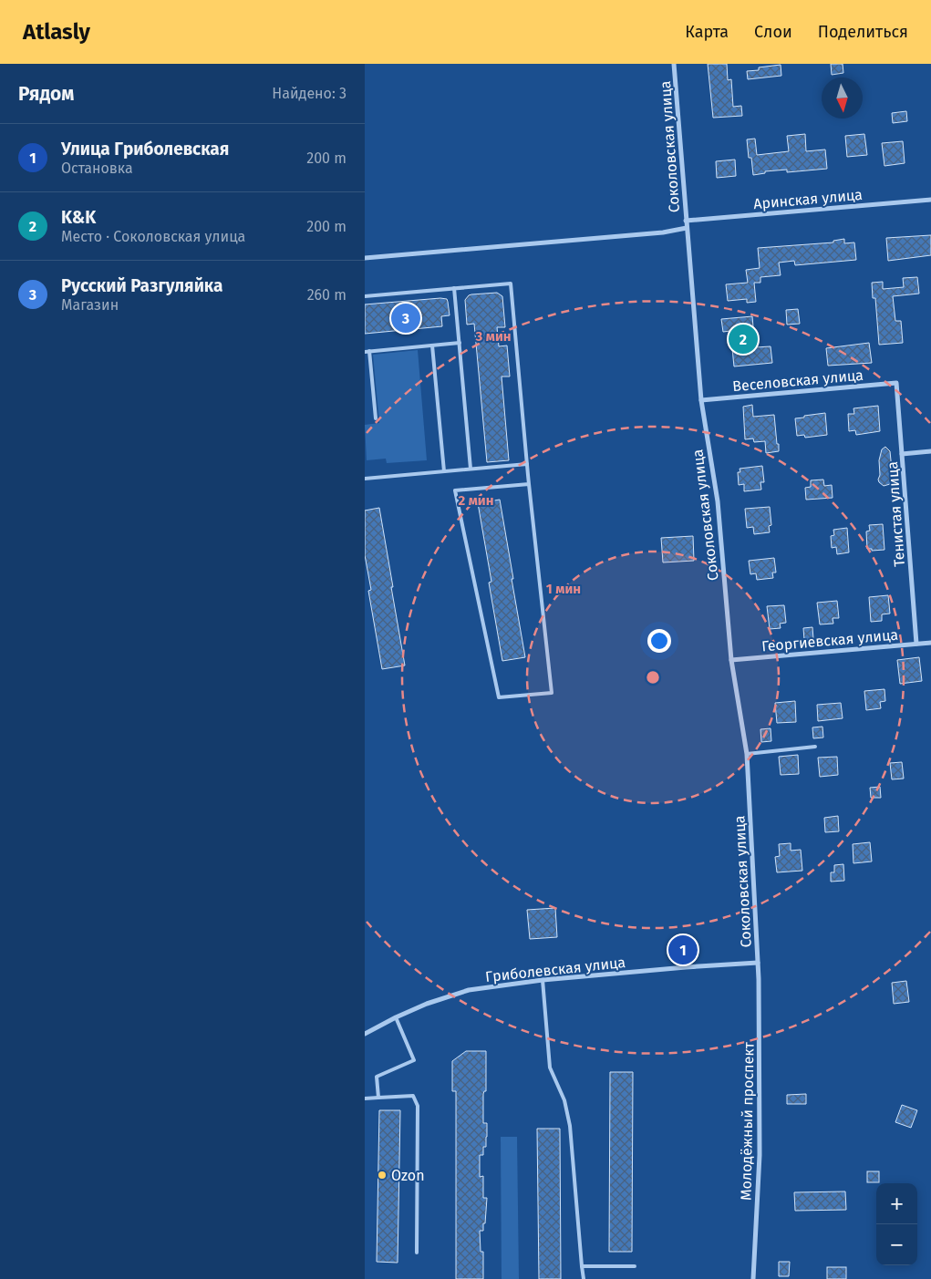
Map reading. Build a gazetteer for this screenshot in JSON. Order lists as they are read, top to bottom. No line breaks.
{"streets":{"street":["Соколовская улица","Аринская улица","Веселовская улица","Тенистая улица","Георгиевская улица","Гриболевская улица","Молодёжный проспект"]},"crossings":[["Соколовская улица","Аринская улица"],["Соколовская улица","Веселовская улица"],["Соколовская улица","Георгиевская улица"],["Соколовская улица","Гриболевская улица"],["Соколовская улица","Молодёжный проспект"],["Веселовская улица","Тенистая улица"],["Тенистая улица","Георгиевская улица"],["Гриболевская улица","Молодёжный проспект"]],"places":["Ozon"],"north":"bottom","page":{"header":"Atlasly","nav":["Карта","Слои","Поделиться"],"heading":["Рядом","Найдено: 3"],"list":[{"mark":"1","name":"Улица Гриболевская","note":"Остановка","value":"200 m"},{"mark":"2","name":"K&K","note":"Место · Соколовская улица","value":"200 m"},{"mark":"3","name":"Русский Разгуляйка","note":"Магазин","value":"260 m"}],"pins":["3","2","1"],"map_buttons":["+","−"]},"rings":["3 мин","2 мин","1 мин"]}
